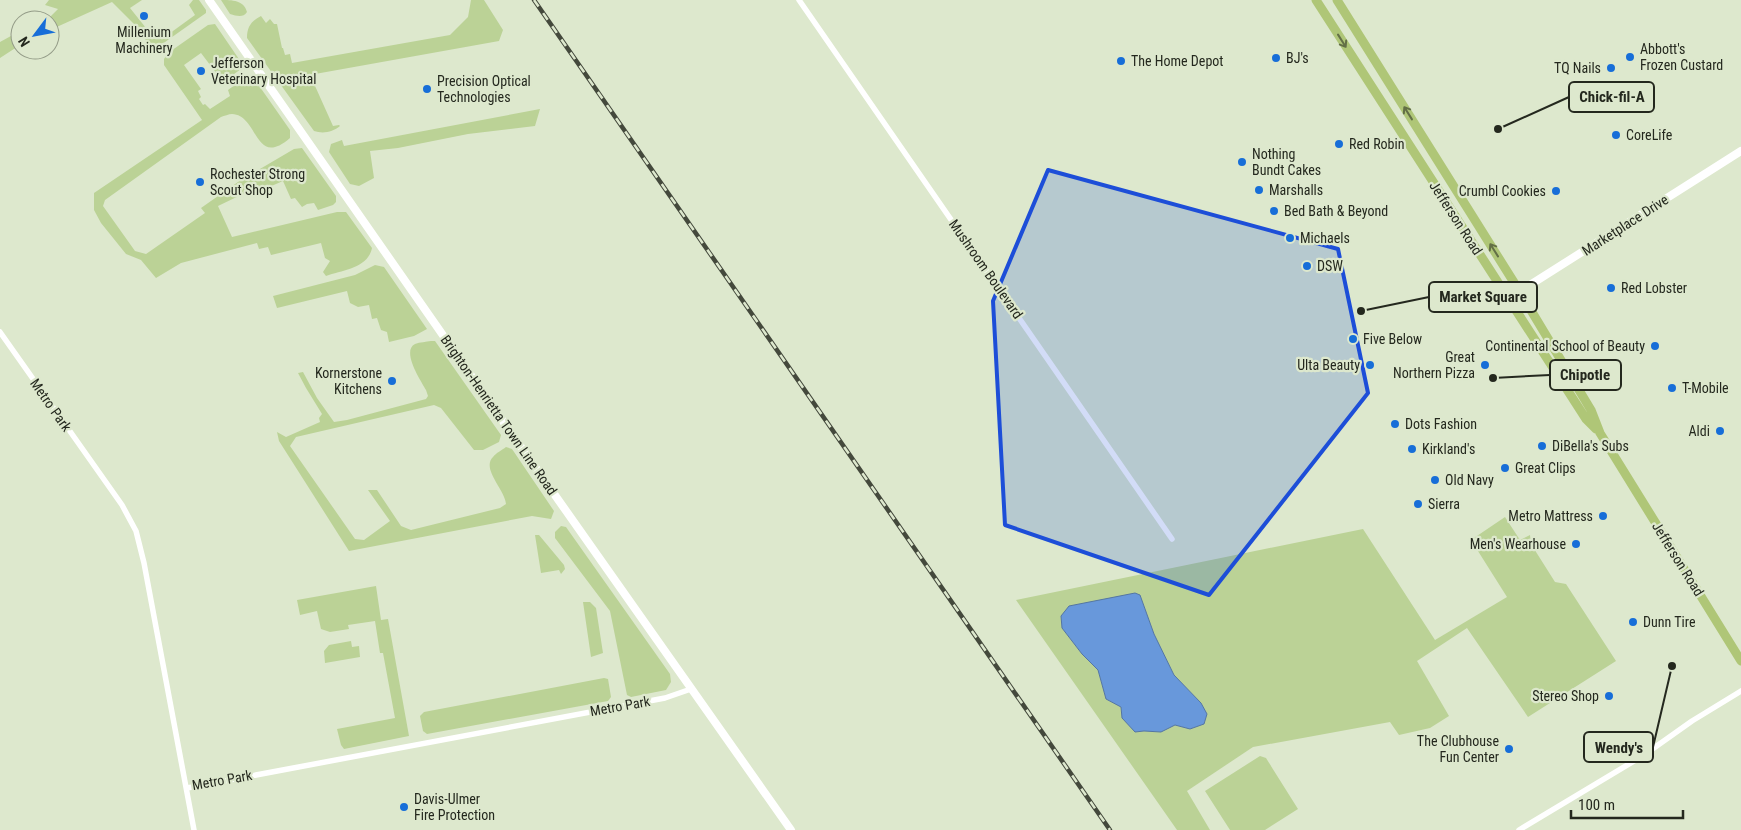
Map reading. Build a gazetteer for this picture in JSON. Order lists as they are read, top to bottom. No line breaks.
{"streets":{"main road":["Jefferson Road"],"street":["Marketplace Drive","Mushroom Boulevard","Metro Park","Brighton-Henrietta Town Line Road"]},"crossings":[["Jefferson Road","Marketplace Drive"],["Metro Park","Brighton-Henrietta Town Line Road"]],"places":["Millenium Machinery","Abbott's Frozen Custard","BJ's","The Home Depot","TQ Nails","Jefferson Veterinary Hospital","Precision Optical Technologies","Chick-fil-A","CoreLife","Red Robin","Nothing Bundt Cakes","Rochester Strong Scout Shop","Marshalls","Crumbl Cookies","Bed Bath & Beyond","Michaels","DSW","Red Lobster","Market Square","Five Below","Continental School of Beauty","Ulta Beauty","Great Northern Pizza","Chipotle","Kornerstone Kitchens","T-Mobile","Dots Fashion","Aldi","DiBella's Subs","Kirkland's","Great Clips","Old Navy","Sierra","Metro Mattress","Men's Wearhouse","Dunn Tire","Wendy's","Stereo Shop","The Clubhouse Fun Center","Davis-Ulmer Fire Protection"],"scale_bar":"100 m","north":"bottom left"}
